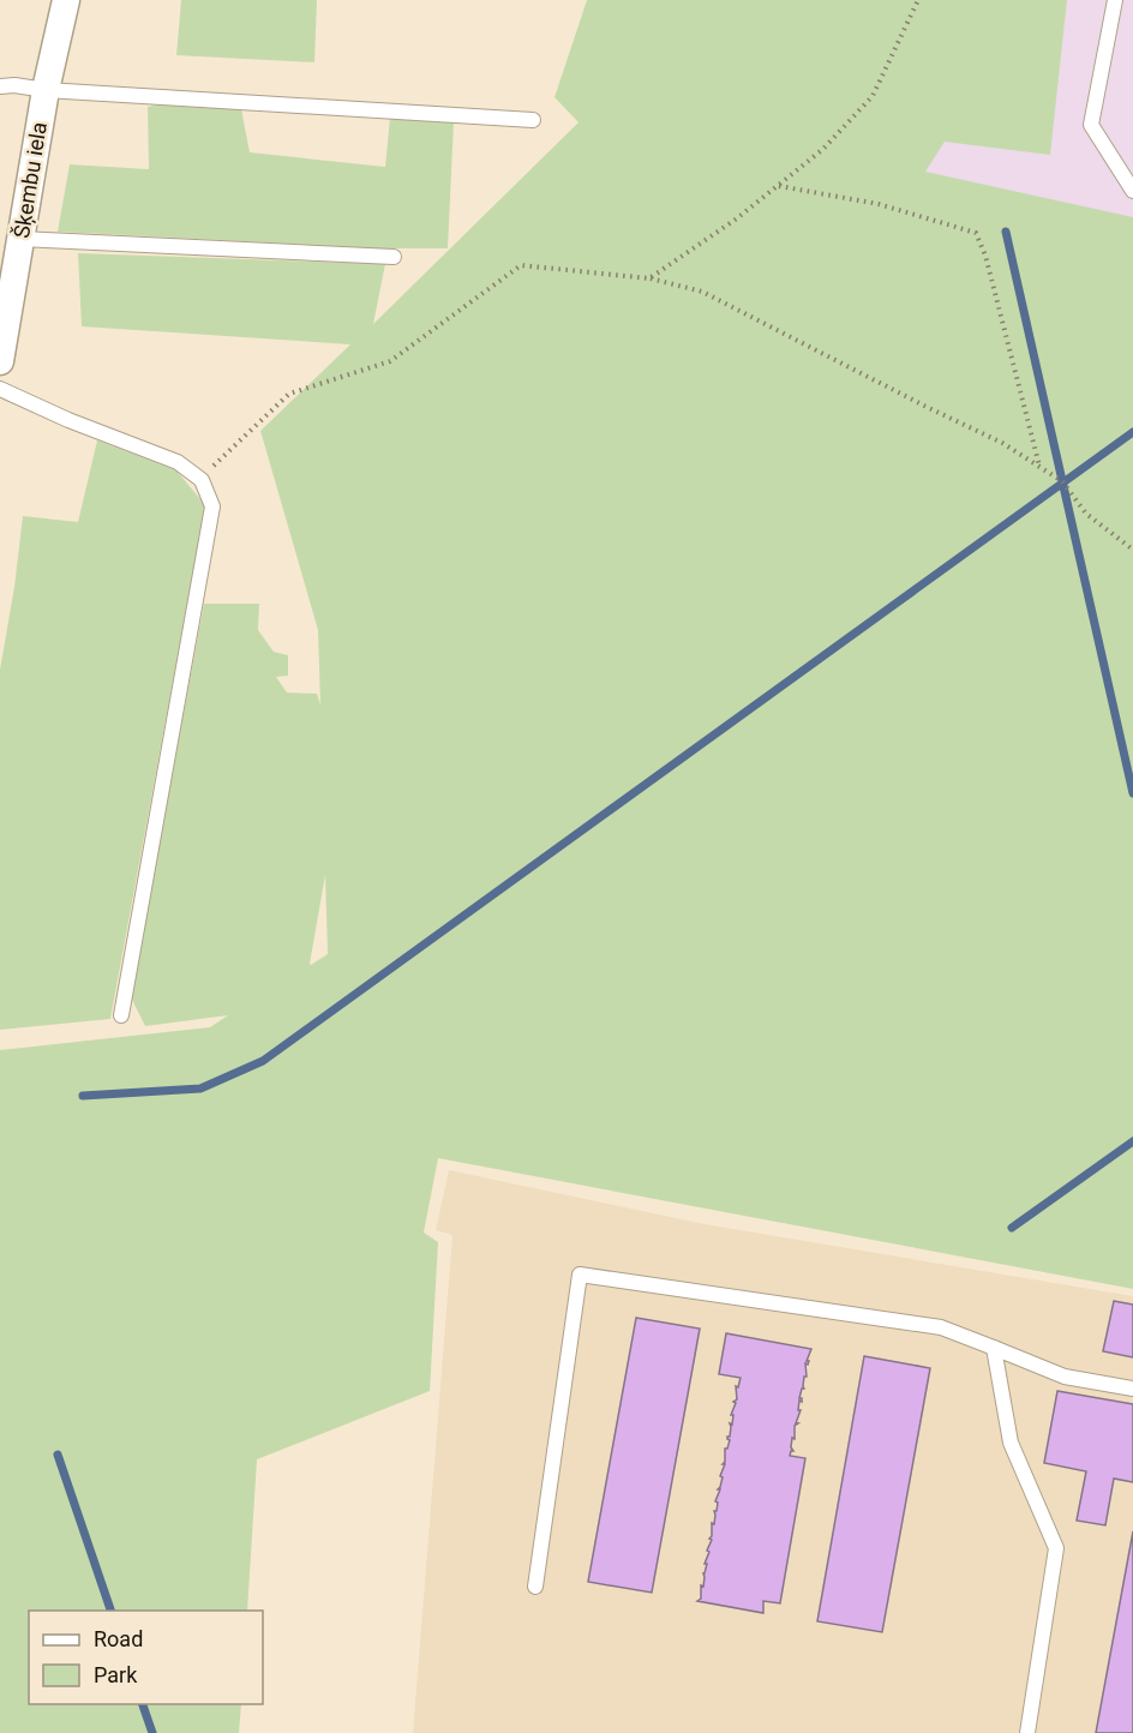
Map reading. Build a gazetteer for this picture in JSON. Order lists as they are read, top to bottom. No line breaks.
{"streets":{"street":["Šķembu iela"]},"legend":["Road","Park"]}
